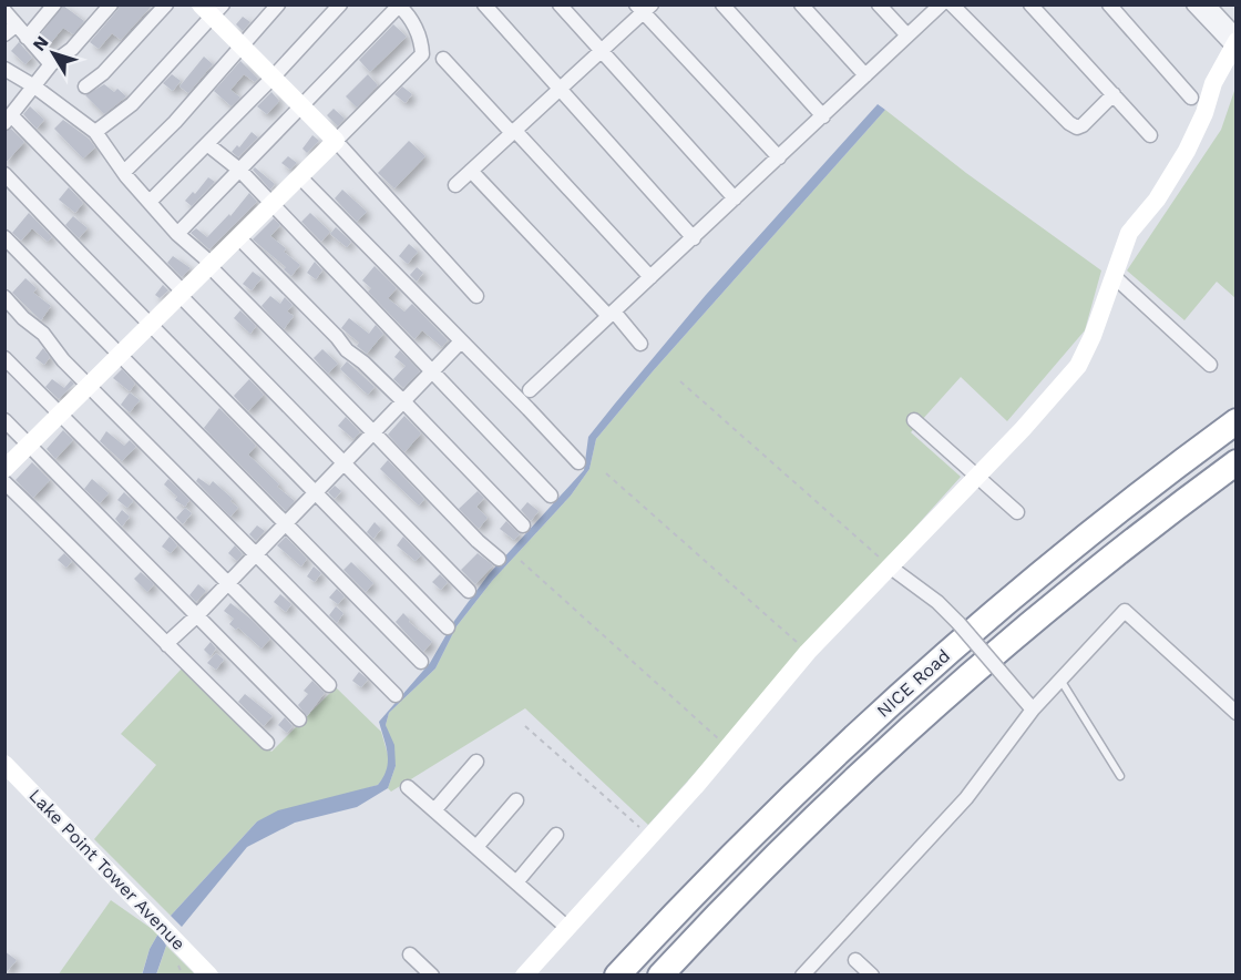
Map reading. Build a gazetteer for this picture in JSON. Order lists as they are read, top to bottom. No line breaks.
{"streets":{"highway":["NICE Road"],"street":["Lake Point Tower Avenue"]},"north":"top left"}
